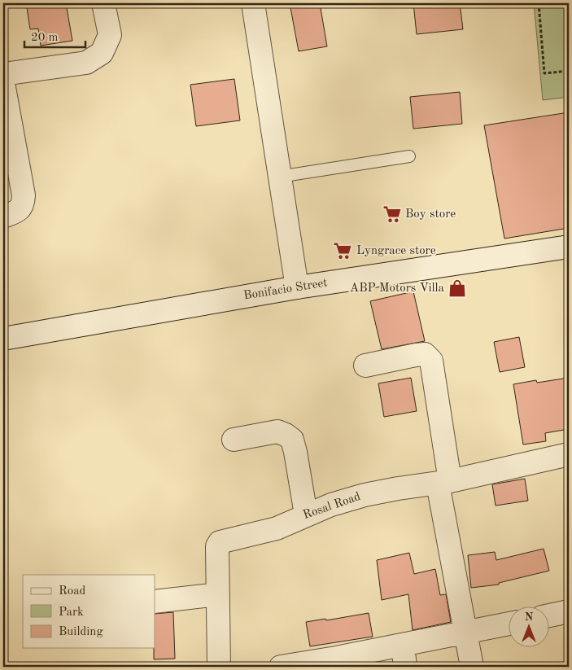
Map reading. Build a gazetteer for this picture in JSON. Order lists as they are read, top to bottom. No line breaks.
{"streets":{"street":["Bonifacio Street","Rosal Road"]},"places":{"supermarket":["Boy store","Lyngrace store"],"shop":["ABP Motors Villa"]},"legend":["Road","Park","Building"],"scale_bar":"20 m","north":"top"}
